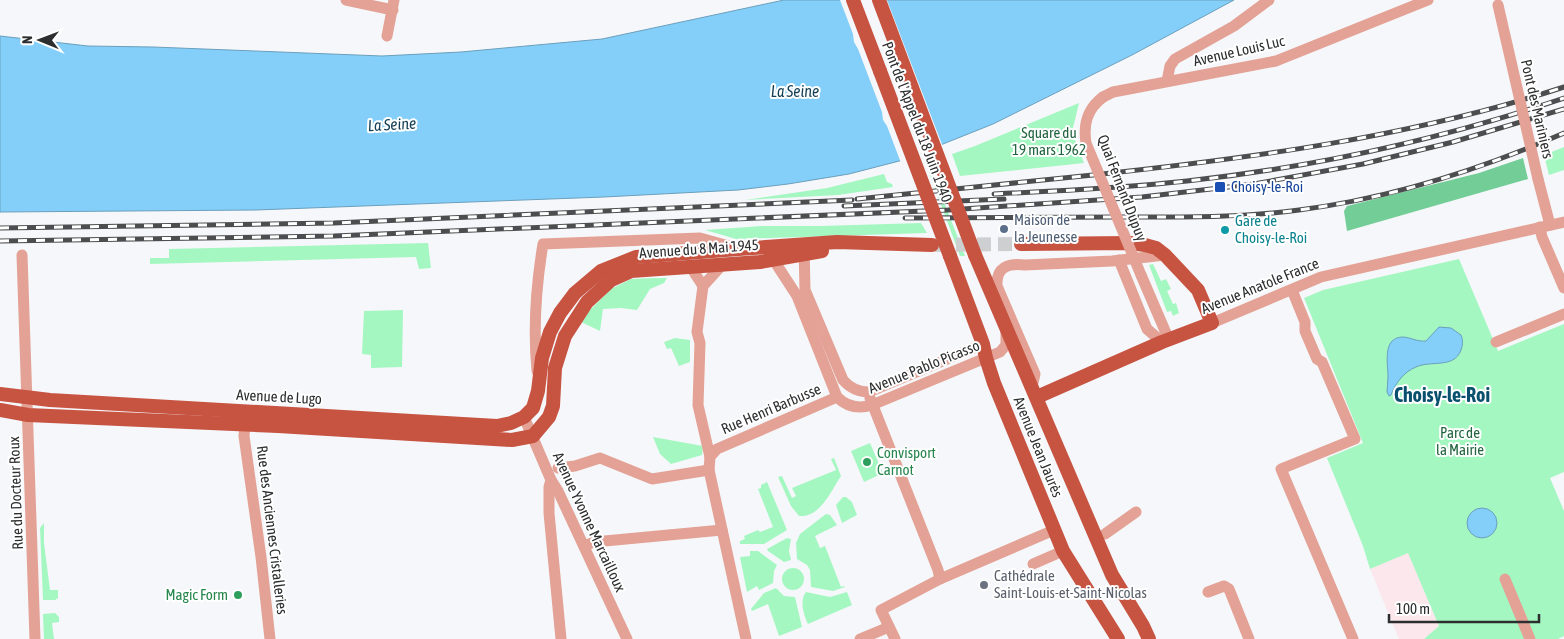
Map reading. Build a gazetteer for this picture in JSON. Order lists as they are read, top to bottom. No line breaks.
{"streets":{"main road":["Pont de l'Appel du 18 Juin 1940","Avenue du 8 Mai 1945","Avenue Anatole France","Avenue de Lugo","Avenue Jean Jaurès"],"street":["Avenue Louis Luc","Pont des Mariniers","Quai Fernand Dupuy","Avenue Pablo Picasso","Rue Henri Barbusse","Rue du Docteur Roux","Avenue Yvonne Marcailloux","Rue des Anciennes Cristalleries"]},"crossings":[["Avenue Louis Luc","Quai Fernand Dupuy"],["Pont des Mariniers","Avenue Anatole France"],["Pont de l'Appel du 18 Juin 1940","Avenue Jean Jaurès"],["Quai Fernand Dupuy","Avenue Anatole France"],["Avenue du 8 Mai 1945","Avenue Pablo Picasso"],["Avenue du 8 Mai 1945","Avenue de Lugo"],["Avenue du 8 Mai 1945","Avenue Yvonne Marcailloux"],["Avenue Anatole France","Avenue Jean Jaurès"],["Avenue Pablo Picasso","Rue Henri Barbusse"],["Avenue Pablo Picasso","Avenue Jean Jaurès"],["Avenue de Lugo","Rue du Docteur Roux"],["Avenue de Lugo","Avenue Yvonne Marcailloux"],["Avenue de Lugo","Rue des Anciennes Cristalleries"]],"districts":["Choisy-le-Roi"],"water":["La Seine"],"parks":["Square du 19 mars 1962","Parc de la Mairie"],"places":{"transit":["Choisy-le-Roi"],"other":["Maison de la Jeunesse","Gare de Choisy-le-Roi","Convisport Carnot","Cathédrale Saint-Louis-et-Saint-Nicolas","Magic Form"]},"scale_bar":"100 m","north":"left"}
